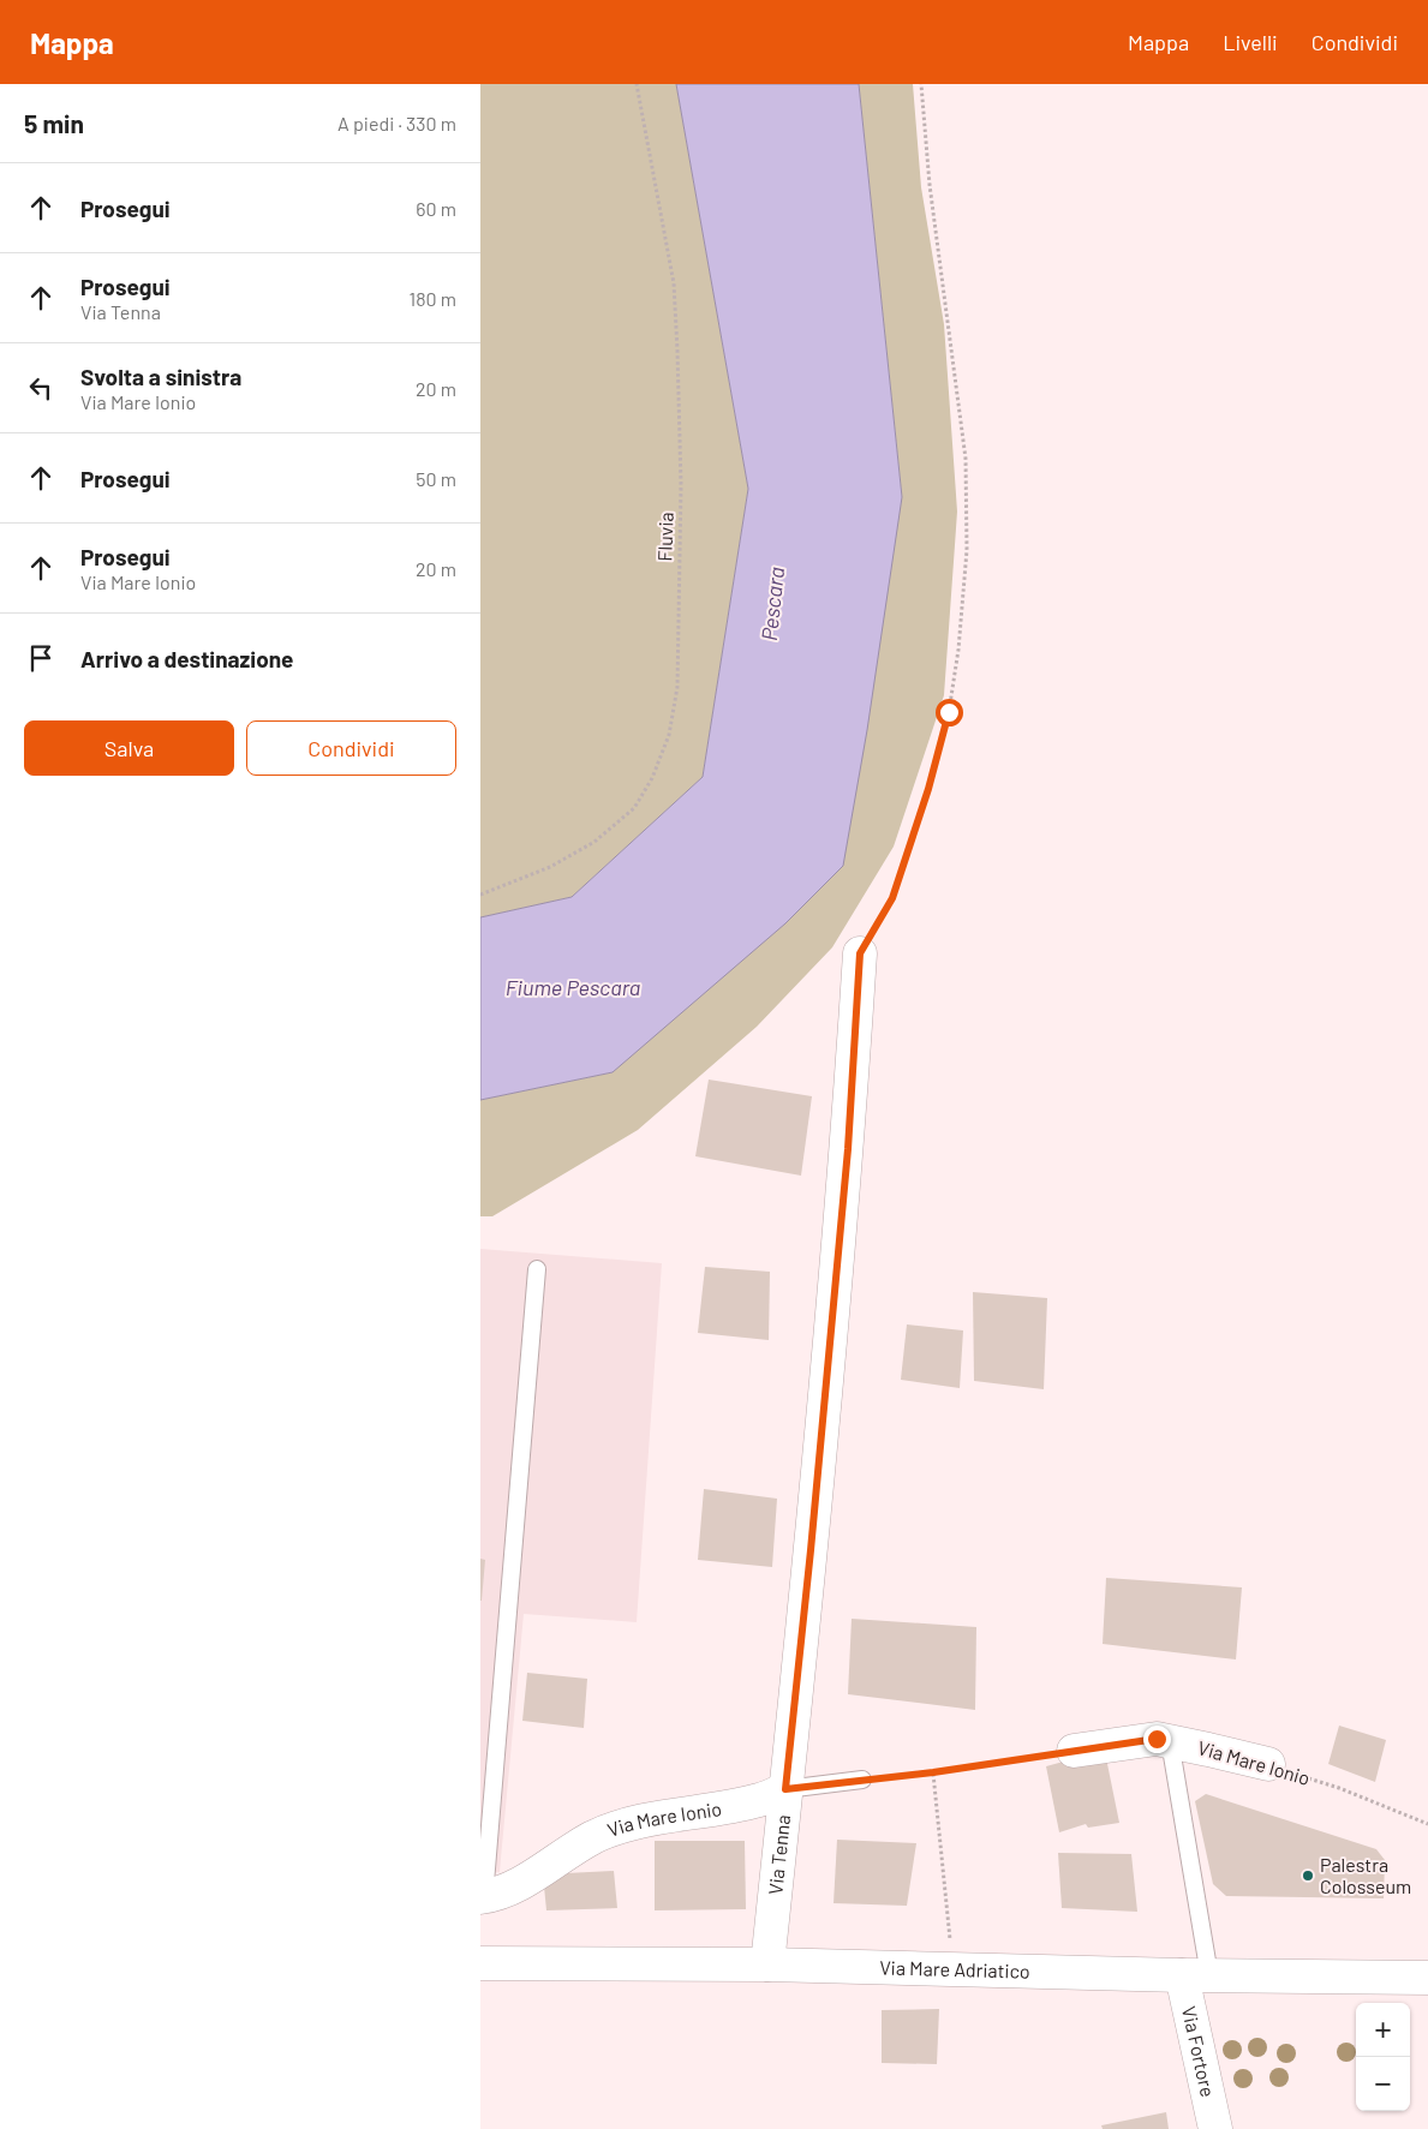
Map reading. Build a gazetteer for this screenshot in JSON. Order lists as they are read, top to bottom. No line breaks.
{"streets":{"street":["Via Mare Ionio","Via Tenna","Via Mare Adriatico","Via Fortore"],"path":["Fluvia"]},"crossings":[["Via Mare Ionio","Via Tenna"],["Via Tenna","Via Mare Adriatico"],["Via Mare Adriatico","Via Fortore"]],"water":["Pescara","Fiume Pescara"],"places":["Palestra Colosseum"],"page":{"header":"Mappa","nav":["Mappa","Livelli","Condividi"],"heading":["5 min","A piedi · 330 m"],"list":[["Prosegui","60 m"],["Prosegui","Via Tenna","180 m"],["Svolta a sinistra","Via Mare Ionio","20 m"],["Prosegui","50 m"],["Prosegui","Via Mare Ionio","20 m"],"Arrivo a destinazione"],"buttons":["Salva","Condividi"],"map_buttons":["+","−"]}}
